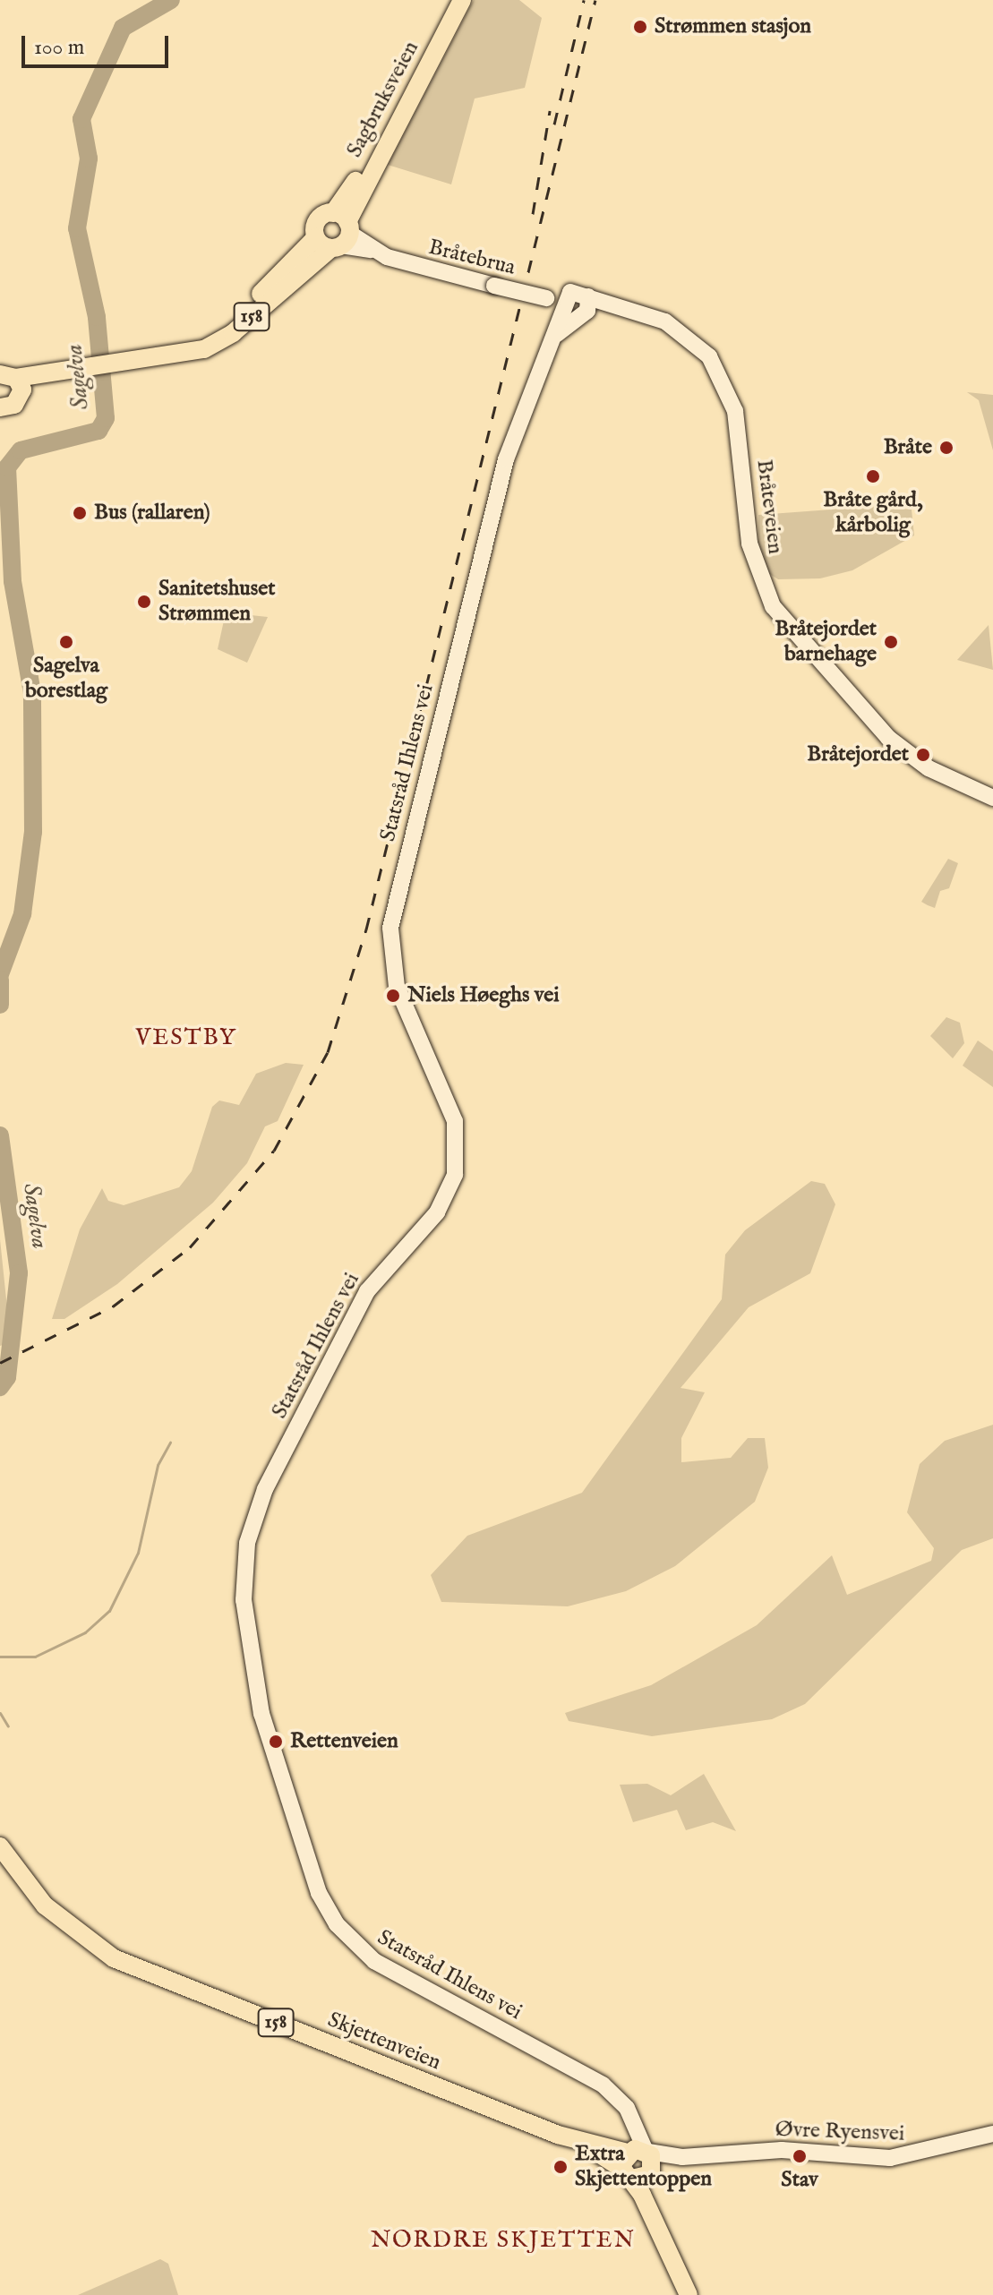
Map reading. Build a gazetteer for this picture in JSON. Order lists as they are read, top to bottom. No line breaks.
{"streets":{"main road":["Sagbruksveien","158","Skjettenveien"],"street":["Bråtebrua","Bråteveien","Statsråd Ihlens vei","Øvre Ryensvei"]},"crossings":[["Sagbruksveien","Bråtebrua"],["Sagbruksveien","158"],["Bråtebrua","158"],["Bråtebrua","Bråteveien"],["Bråtebrua","Statsråd Ihlens vei"],["Bråteveien","Statsråd Ihlens vei"],["Statsråd Ihlens vei","Skjettenveien"],["Statsråd Ihlens vei","Øvre Ryensvei"],["Skjettenveien","Øvre Ryensvei"]],"districts":["VESTBY","NORDRE SKJETTEN"],"water":["Sagelva"],"places":["Strømmen stasjon","Bråte","Bråte gård, kårbolig","Bus (rallaren)","Sanitetshuset Strømmen","Sagelva borestlag","Bråtejordet barnehage","Bråtejordet","Niels Høeghs vei","Rettenveien","Stav","Extra Skjettentoppen"],"scale_bar":"100 m"}
